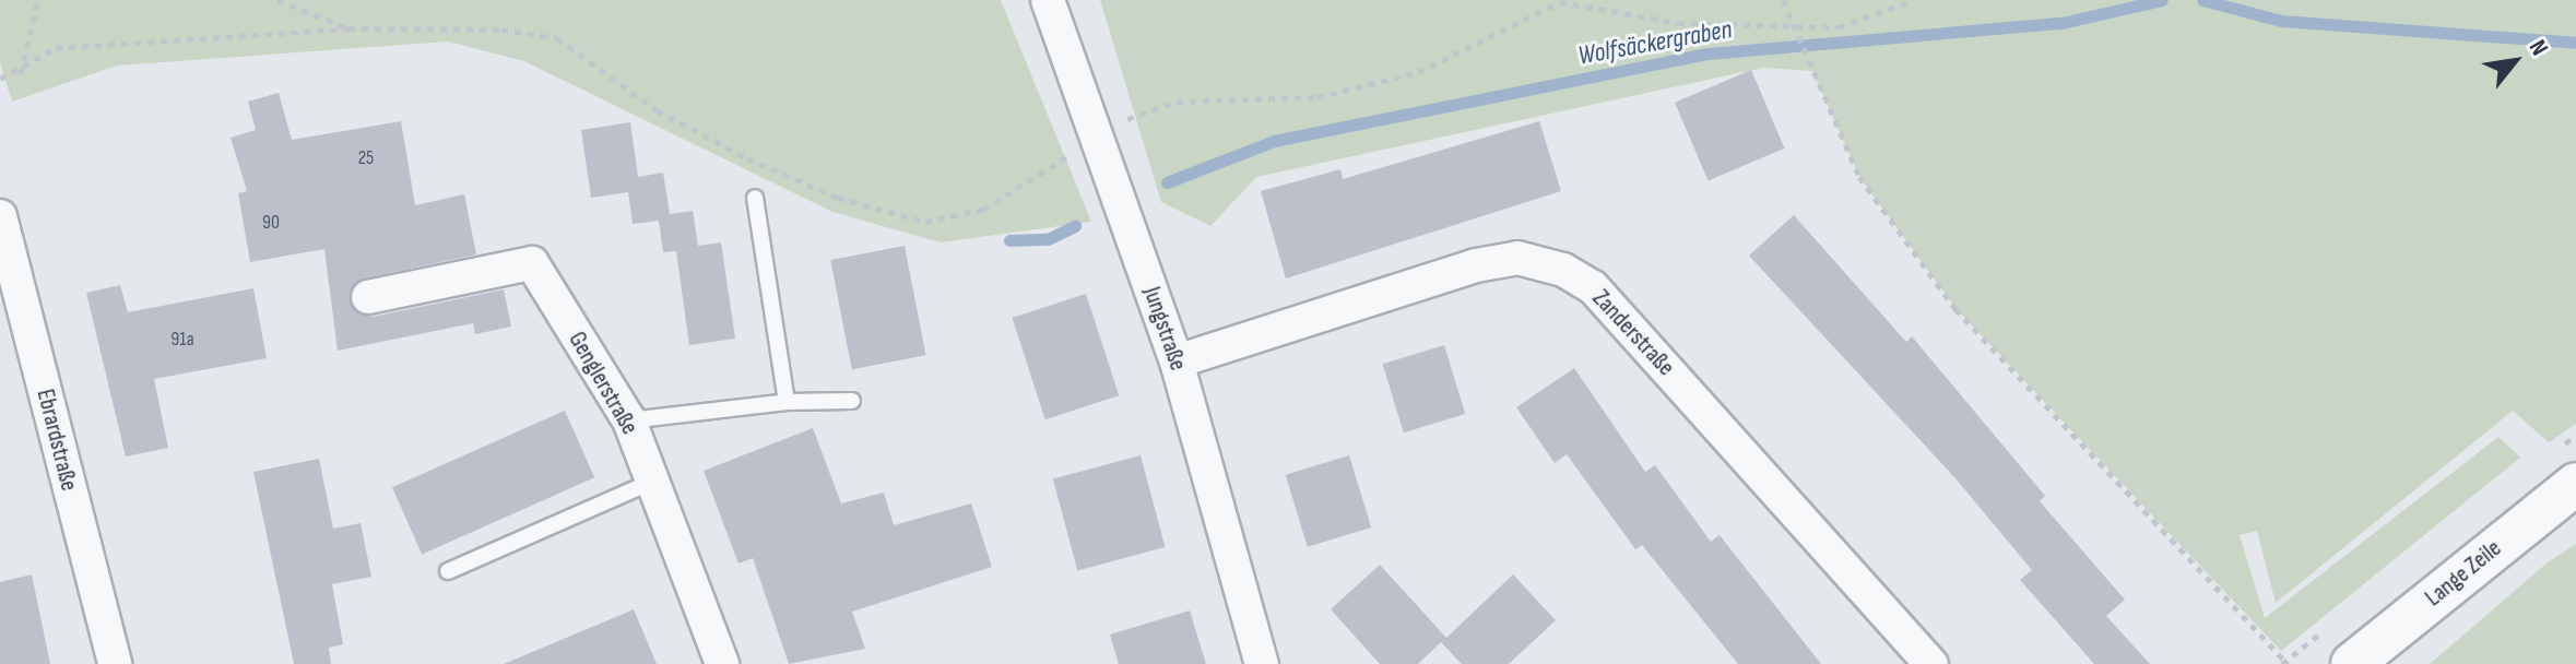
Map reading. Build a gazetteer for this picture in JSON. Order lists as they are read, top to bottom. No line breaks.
{"streets":{"street":["Jungstraße","Zanderstraße","Genglerstraße","Ebrardstraße","Lange Zeile"]},"crossings":[["Jungstraße","Zanderstraße"]],"water":["Wolfsäckergraben"],"house_numbers":["25","90","91a"],"north":"top right"}
